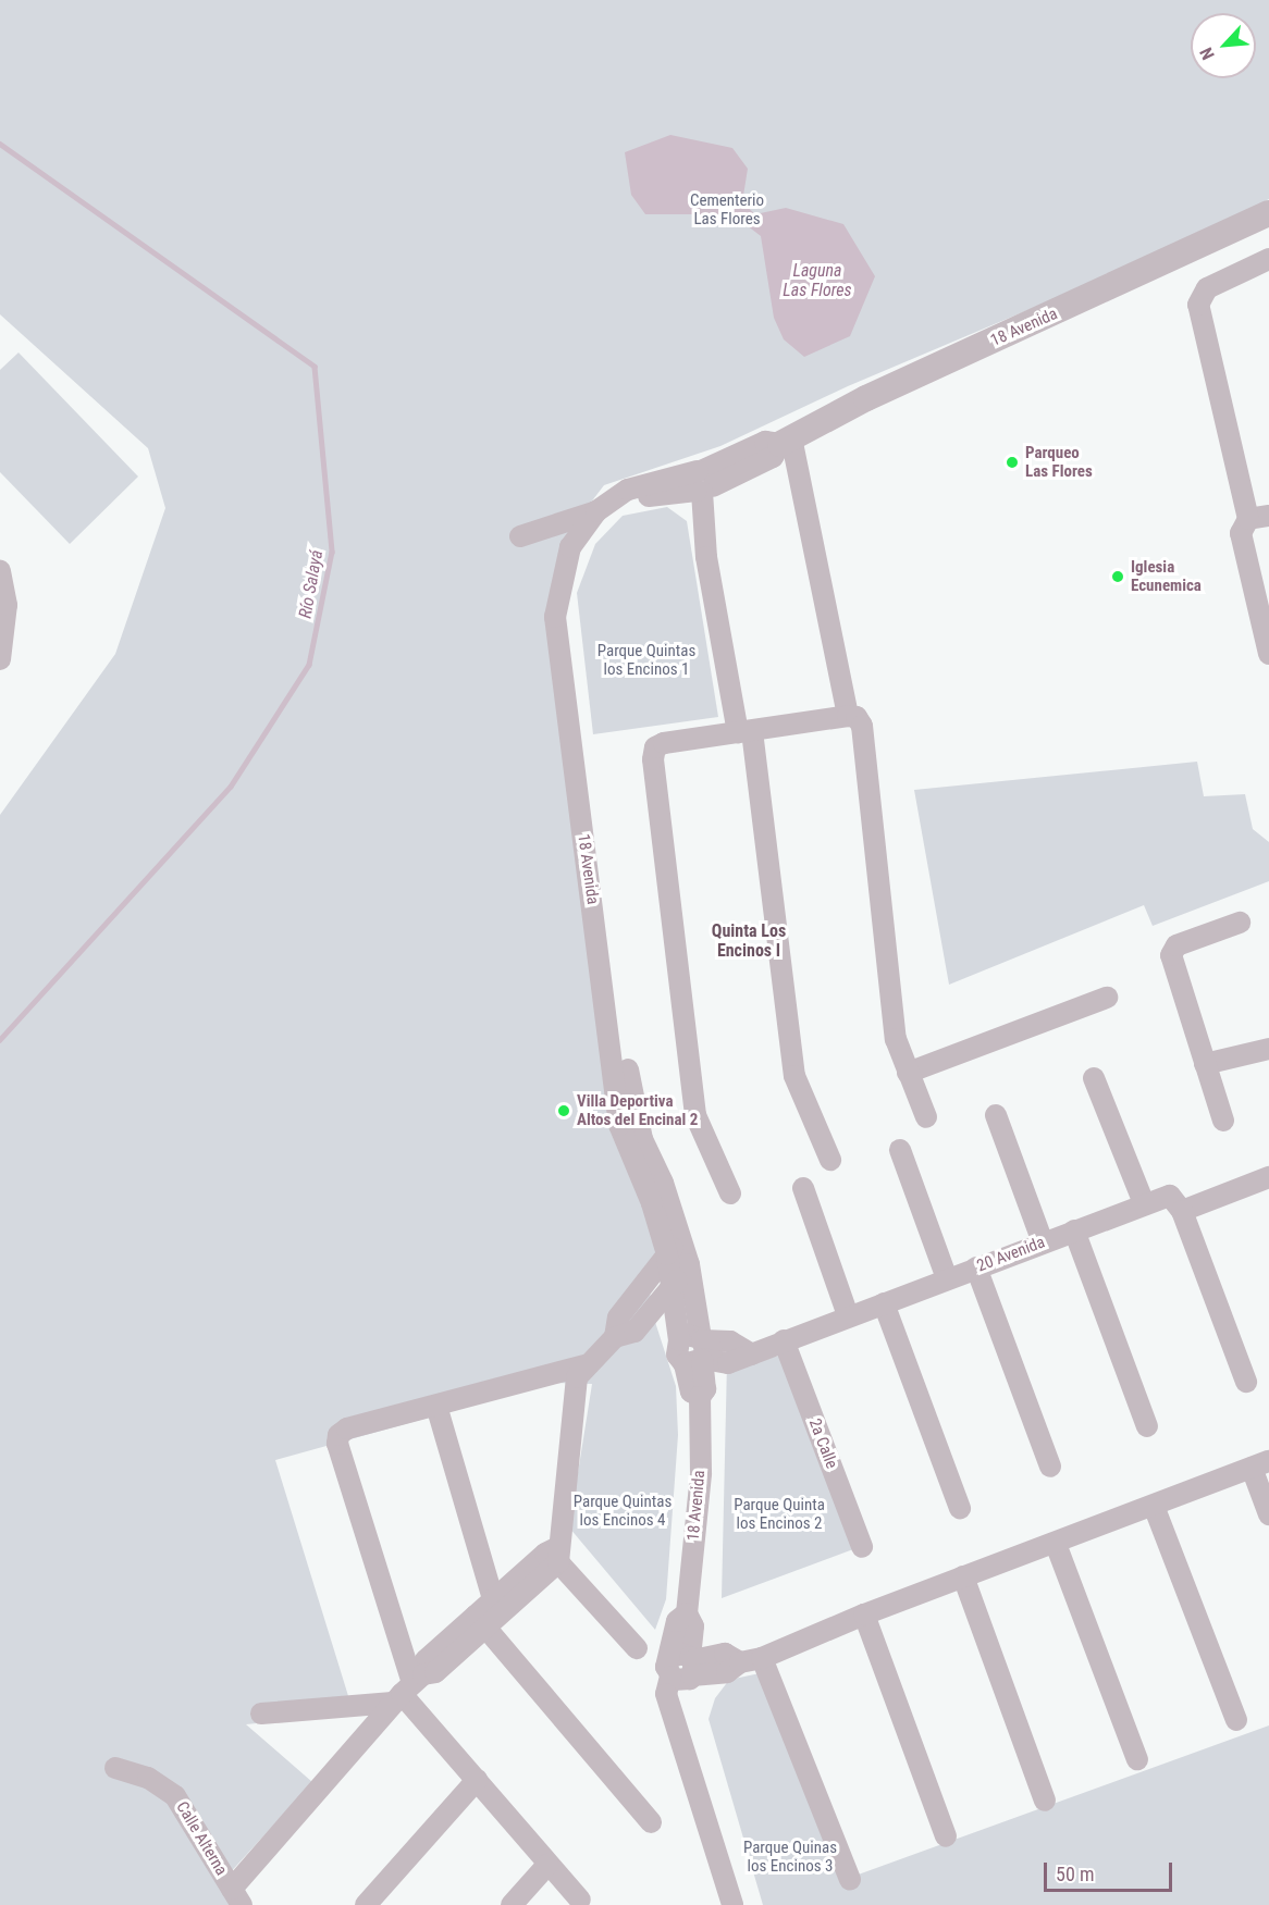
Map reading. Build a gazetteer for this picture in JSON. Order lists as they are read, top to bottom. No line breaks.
{"streets":{"street":["18 Avenida","20 Avenida","2a Calle","Calle Alterna"]},"crossings":[["18 Avenida","20 Avenida"],["20 Avenida","2a Calle"]],"districts":["Quinta Los Encinos I"],"water":["Laguna Las Flores","Río Salayá"],"parks":["Cementerio Las Flores","Parque Quintas los Encinos 1","Parque Quintas los Encinos 4","Parque Quinta los Encinos 2","Parque Quinas los Encinos 3"],"places":["Parqueo Las Flores","Iglesia Ecunemica","Villa Deportiva Altos del Encinal 2"],"scale_bar":"50 m","north":"bottom left"}
